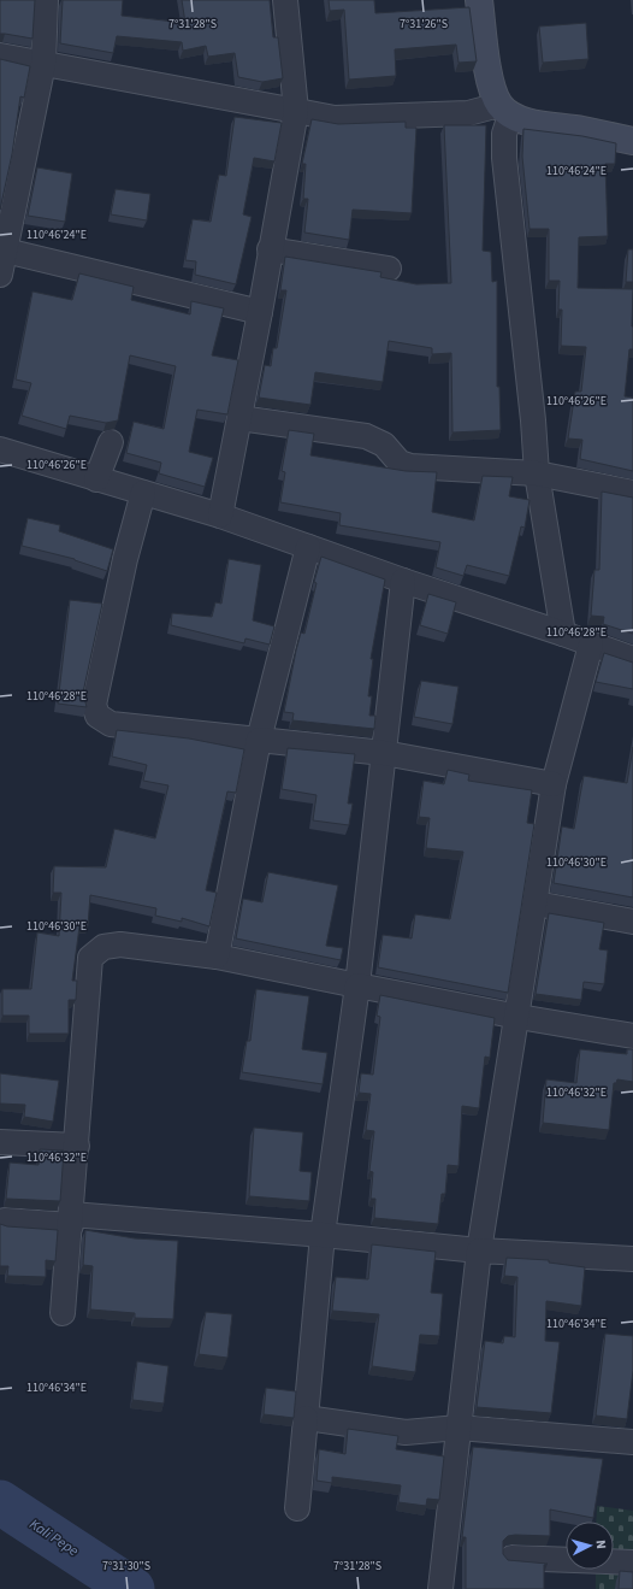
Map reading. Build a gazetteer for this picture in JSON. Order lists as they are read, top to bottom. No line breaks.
{"water":["Kali Pepe"],"north":"right","coordinates":["7°31'28\"S","7°31'26\"S","110°46'24\"E","110°46'26\"E","110°46'28\"E","110°46'30\"E","110°46'32\"E","110°46'34\"E","7°31'30\"S"]}
